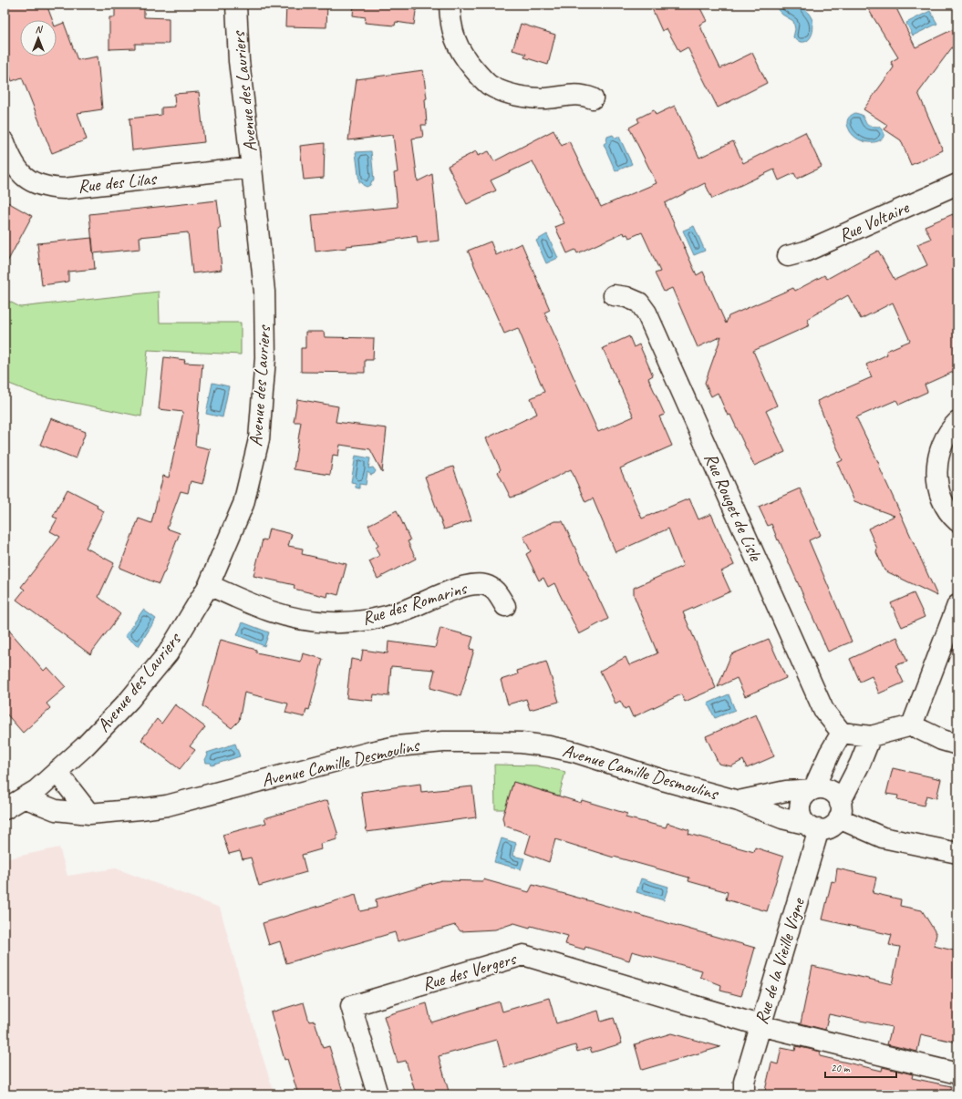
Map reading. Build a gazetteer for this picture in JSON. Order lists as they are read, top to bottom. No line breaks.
{"streets":{"street":["Avenue des Lauriers","Rue des Lilas","Rue Voltaire","Rue Rouget de Lisle","Rue des Romarins","Avenue Camille Desmoulins","Rue de la Vieille Vigne","Rue des Vergers"]},"crossings":[["Avenue des Lauriers","Rue des Lilas"],["Avenue des Lauriers","Rue des Romarins"],["Avenue des Lauriers","Avenue Camille Desmoulins"],["Avenue Camille Desmoulins","Rue de la Vieille Vigne"],["Rue de la Vieille Vigne","Rue des Vergers"]],"scale_bar":"20 m","north":"top"}
